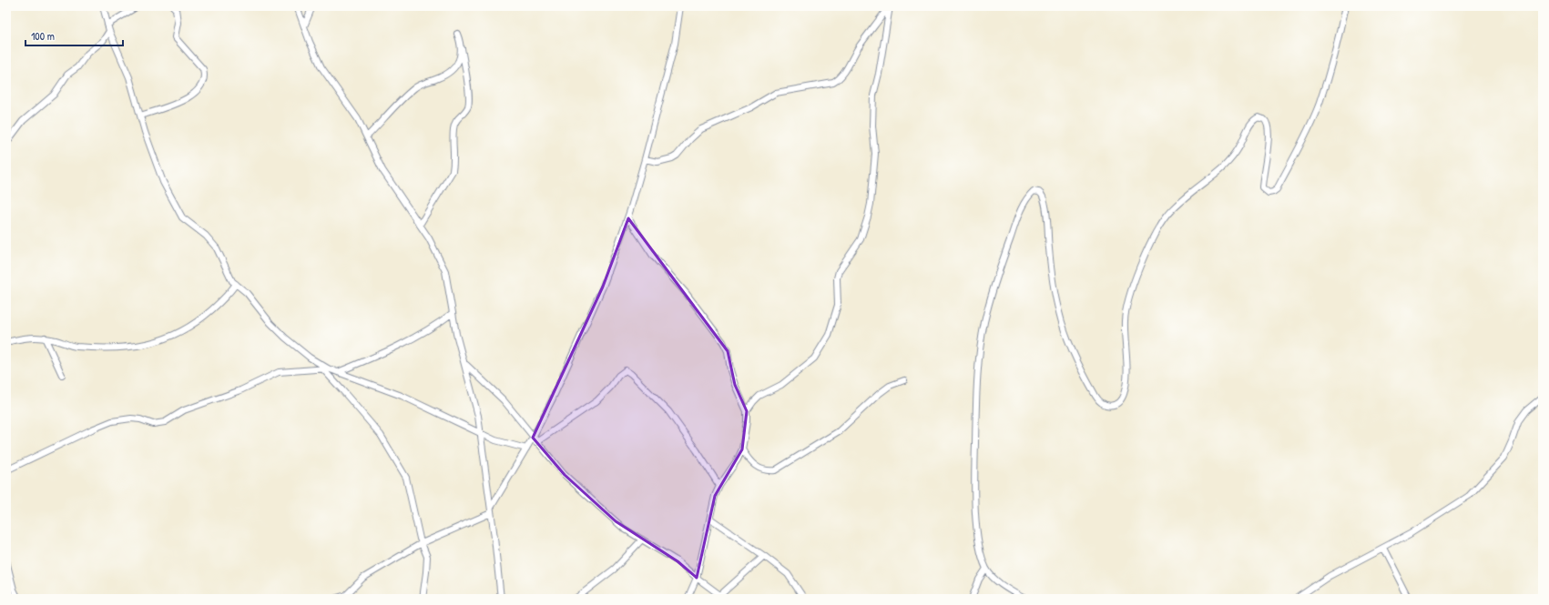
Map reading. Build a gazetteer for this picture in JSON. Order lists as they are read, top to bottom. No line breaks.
{"scale_bar":"100 m"}
